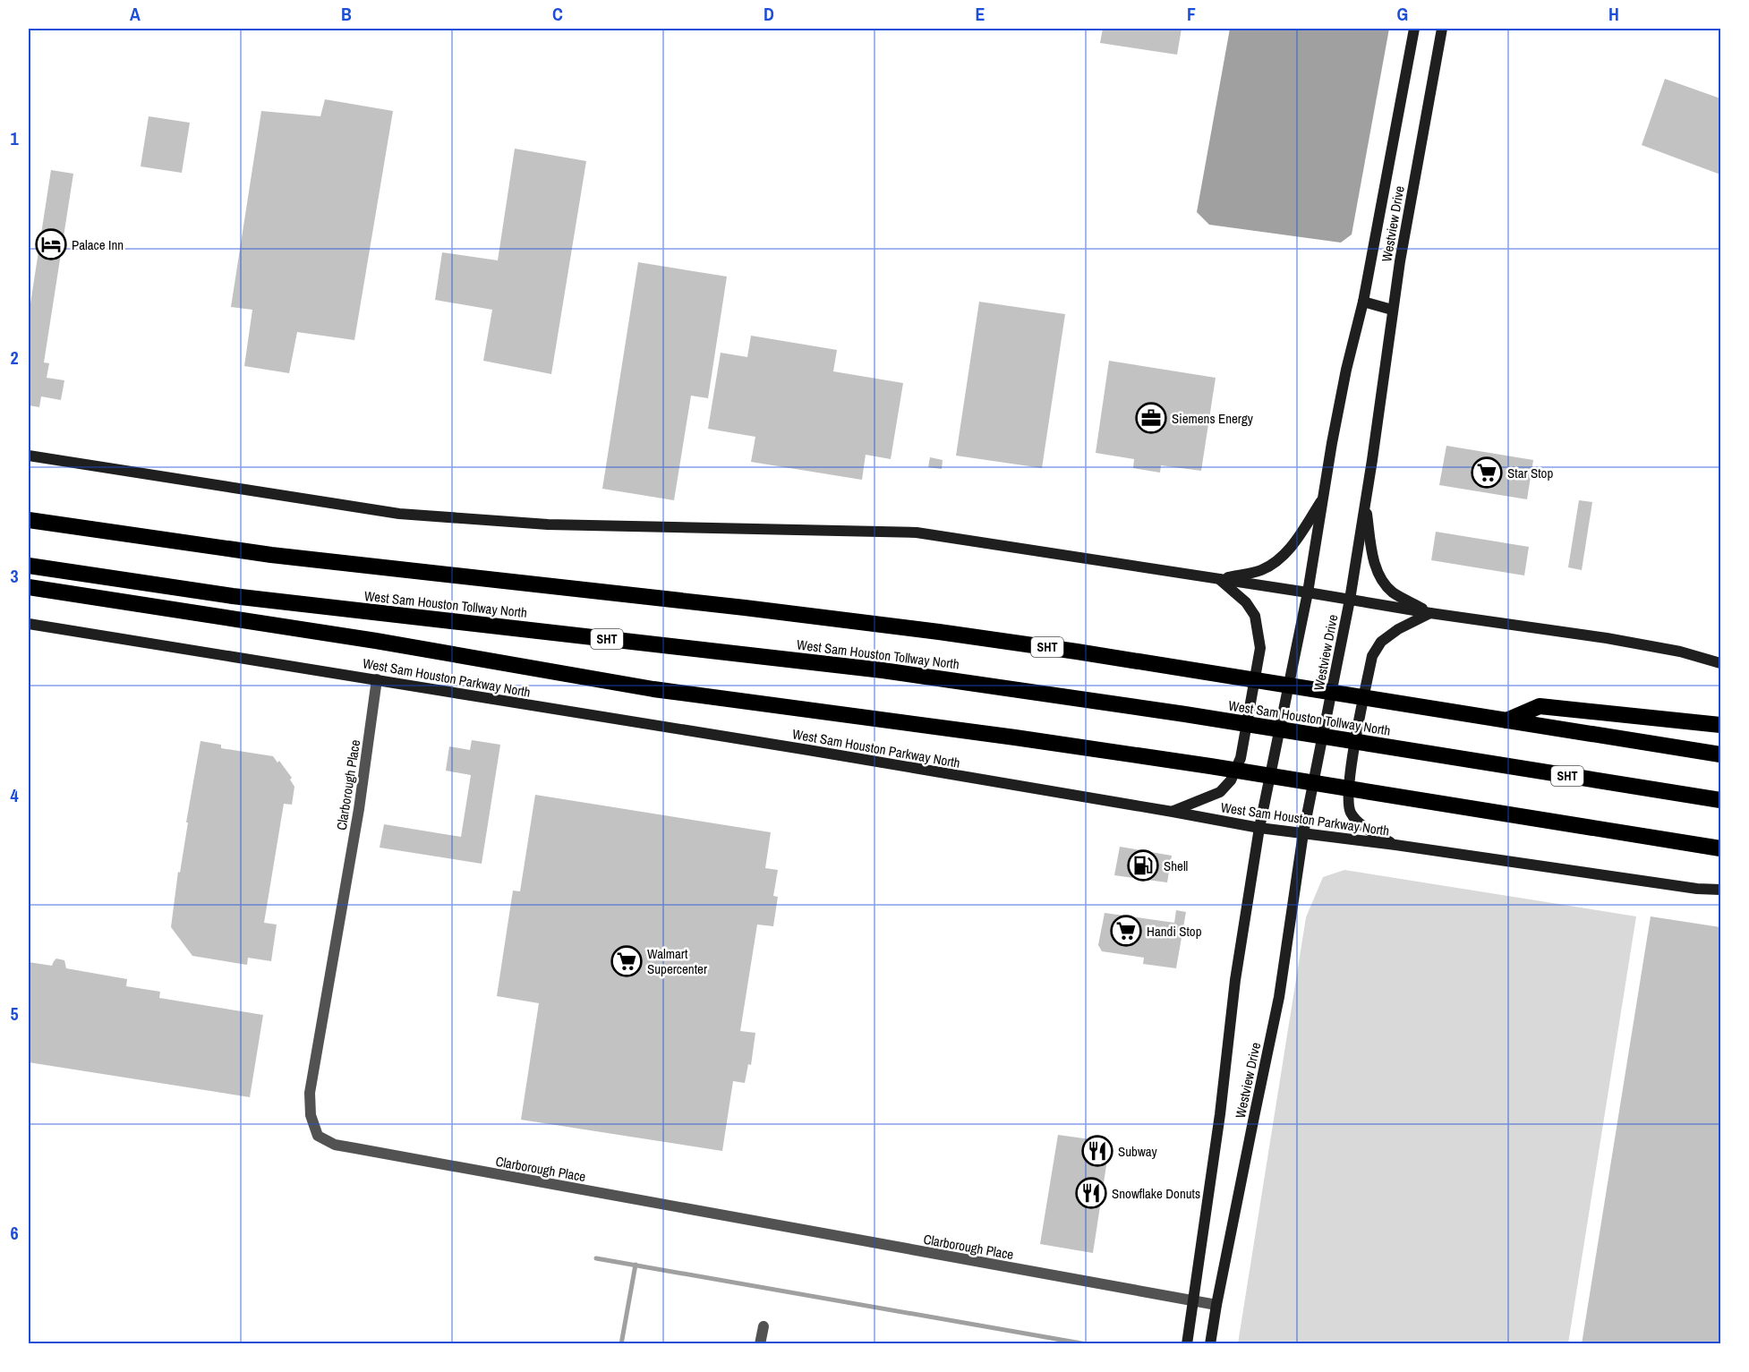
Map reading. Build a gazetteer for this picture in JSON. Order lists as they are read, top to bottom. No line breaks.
{"streets":{"highway":["West Sam Houston Tollway North","SHT"],"main road":["Westview Drive","West Sam Houston Parkway North"],"street":["Clarborough Place"]},"crossings":[["Westview Drive","West Sam Houston Parkway North"],["Westview Drive","Clarborough Place"],["West Sam Houston Parkway North","Clarborough Place"]],"places":{"hotel":["Palace Inn"],"office":["Siemens Energy"],"supermarket":["Star Stop","Handi Stop","Walmart Supercenter"],"fuel station":["Shell"],"restaurant":["Subway","Snowflake Donuts"]},"grid":{"columns":["A","B","C","D","E","F","G","H"],"rows":["1","2","3","4","5","6"]}}
